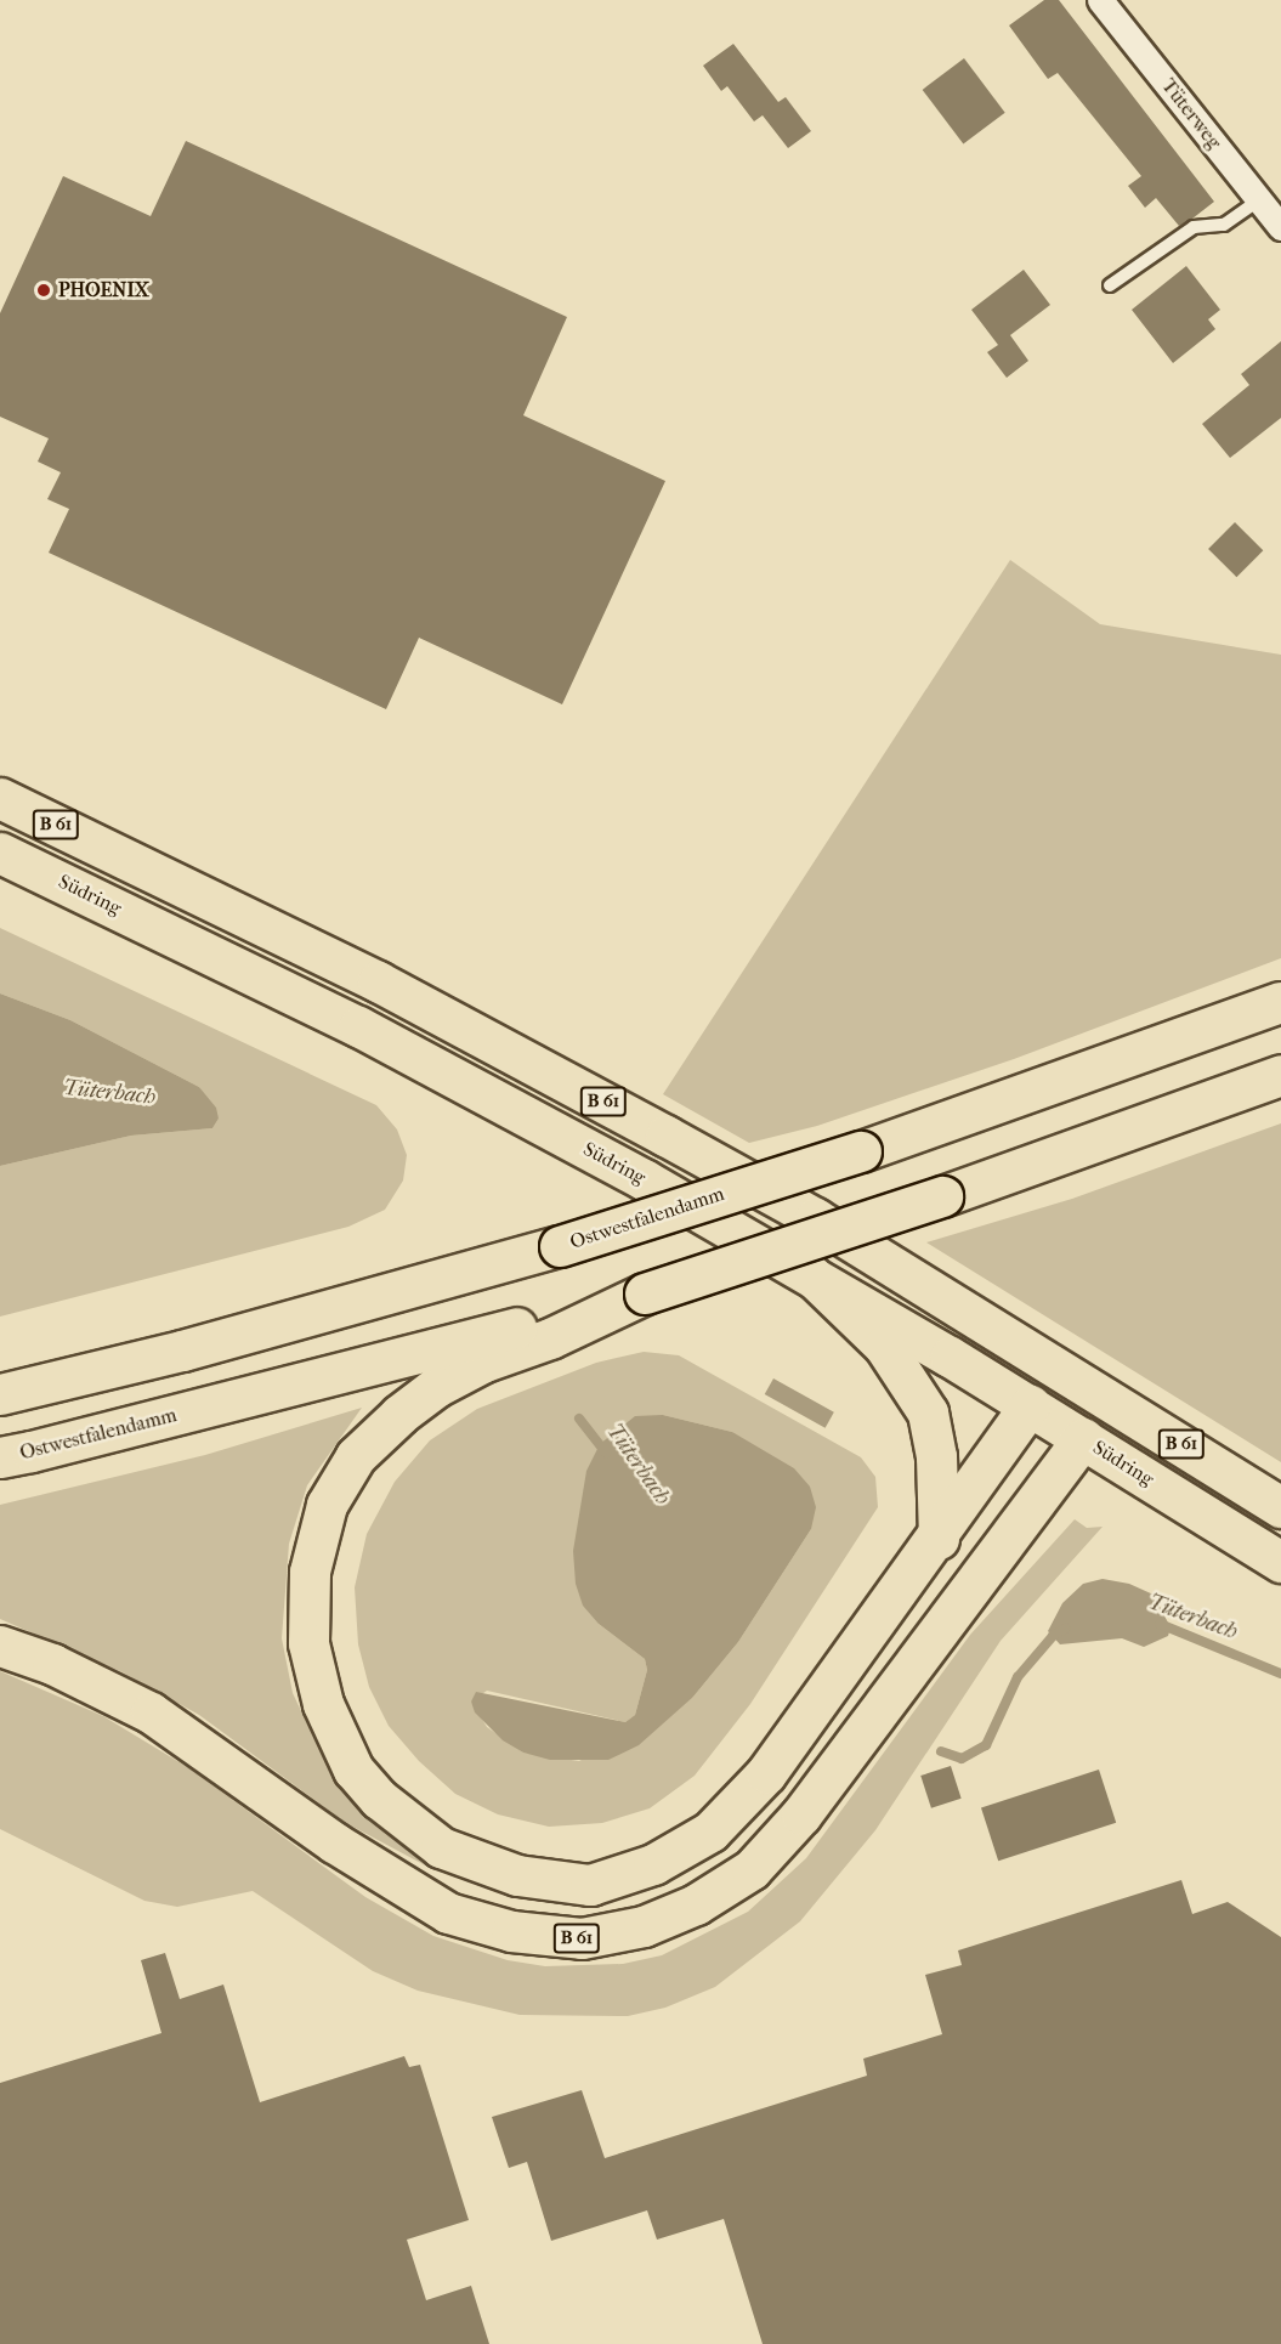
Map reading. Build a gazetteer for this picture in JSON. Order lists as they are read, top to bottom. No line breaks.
{"streets":{"main road":["B 61","Südring","Ostwestfalendamm"],"street":["Tüterweg"]},"crossings":[["B 61","Südring"]],"water":["Tüterbach"],"places":["PHOENIX"]}
